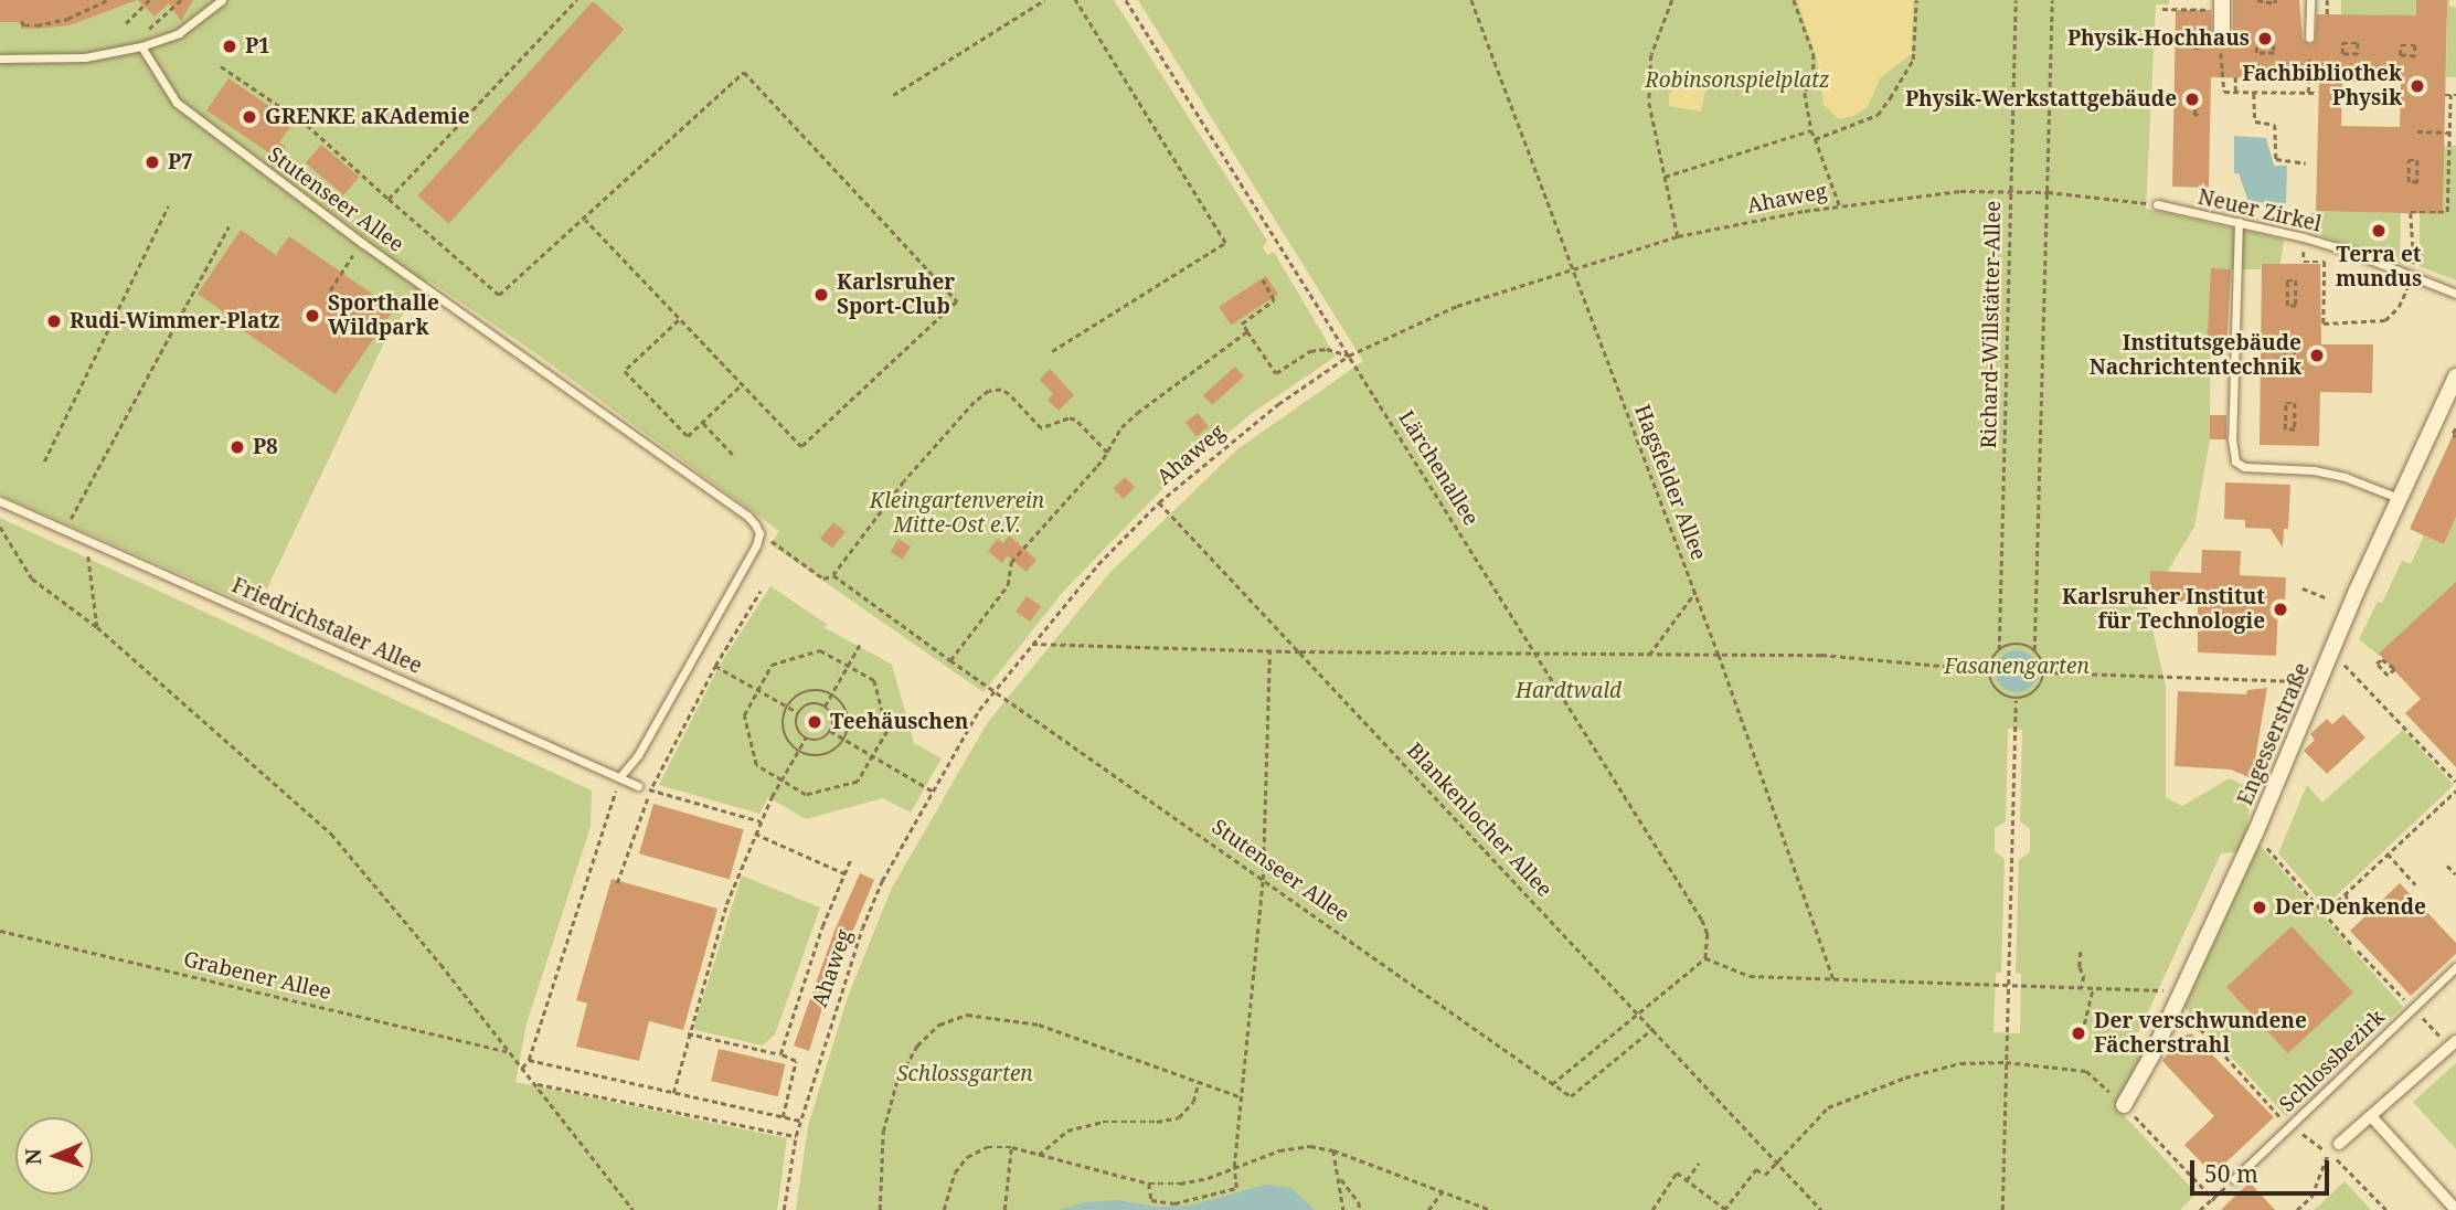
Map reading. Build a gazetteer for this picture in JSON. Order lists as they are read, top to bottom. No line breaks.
{"streets":{"street":["Engesserstraße"],"lane":["Stutenseer Allee","Neuer Zirkel","Friedrichstaler Allee","Schlossbezirk"],"path":["Ahaweg","Richard-Willstätter-Allee","Lärchenallee","Hagsfelder Allee","Blankenlocher Allee","Grabener Allee"]},"crossings":[["Ahaweg","Stutenseer Allee"],["Ahaweg","Richard-Willstätter-Allee"],["Ahaweg","Lärchenallee"],["Ahaweg","Hagsfelder Allee"],["Ahaweg","Blankenlocher Allee"]],"parks":["Robinsonspielplatz","Kleingartenverein Mitte-Ost e.V.","Fasanengarten","Hardtwald","Schlossgarten"],"places":["Physik-Hochhaus","P1","Fachbibliothek Physik","Physik-Werkstattgebäude","GRENKE aKAdemie","P7","Terra et mundus","Karlsruher Sport-Club","Sporthalle Wildpark","Rudi-Wimmer-Platz","Institutsgebäude Nachrichtentechnik","P8","Karlsruher Institut für Technologie","Teehäuschen","Der Denkende","Der verschwundene Fächerstrahl"],"scale_bar":"50 m","north":"left"}
